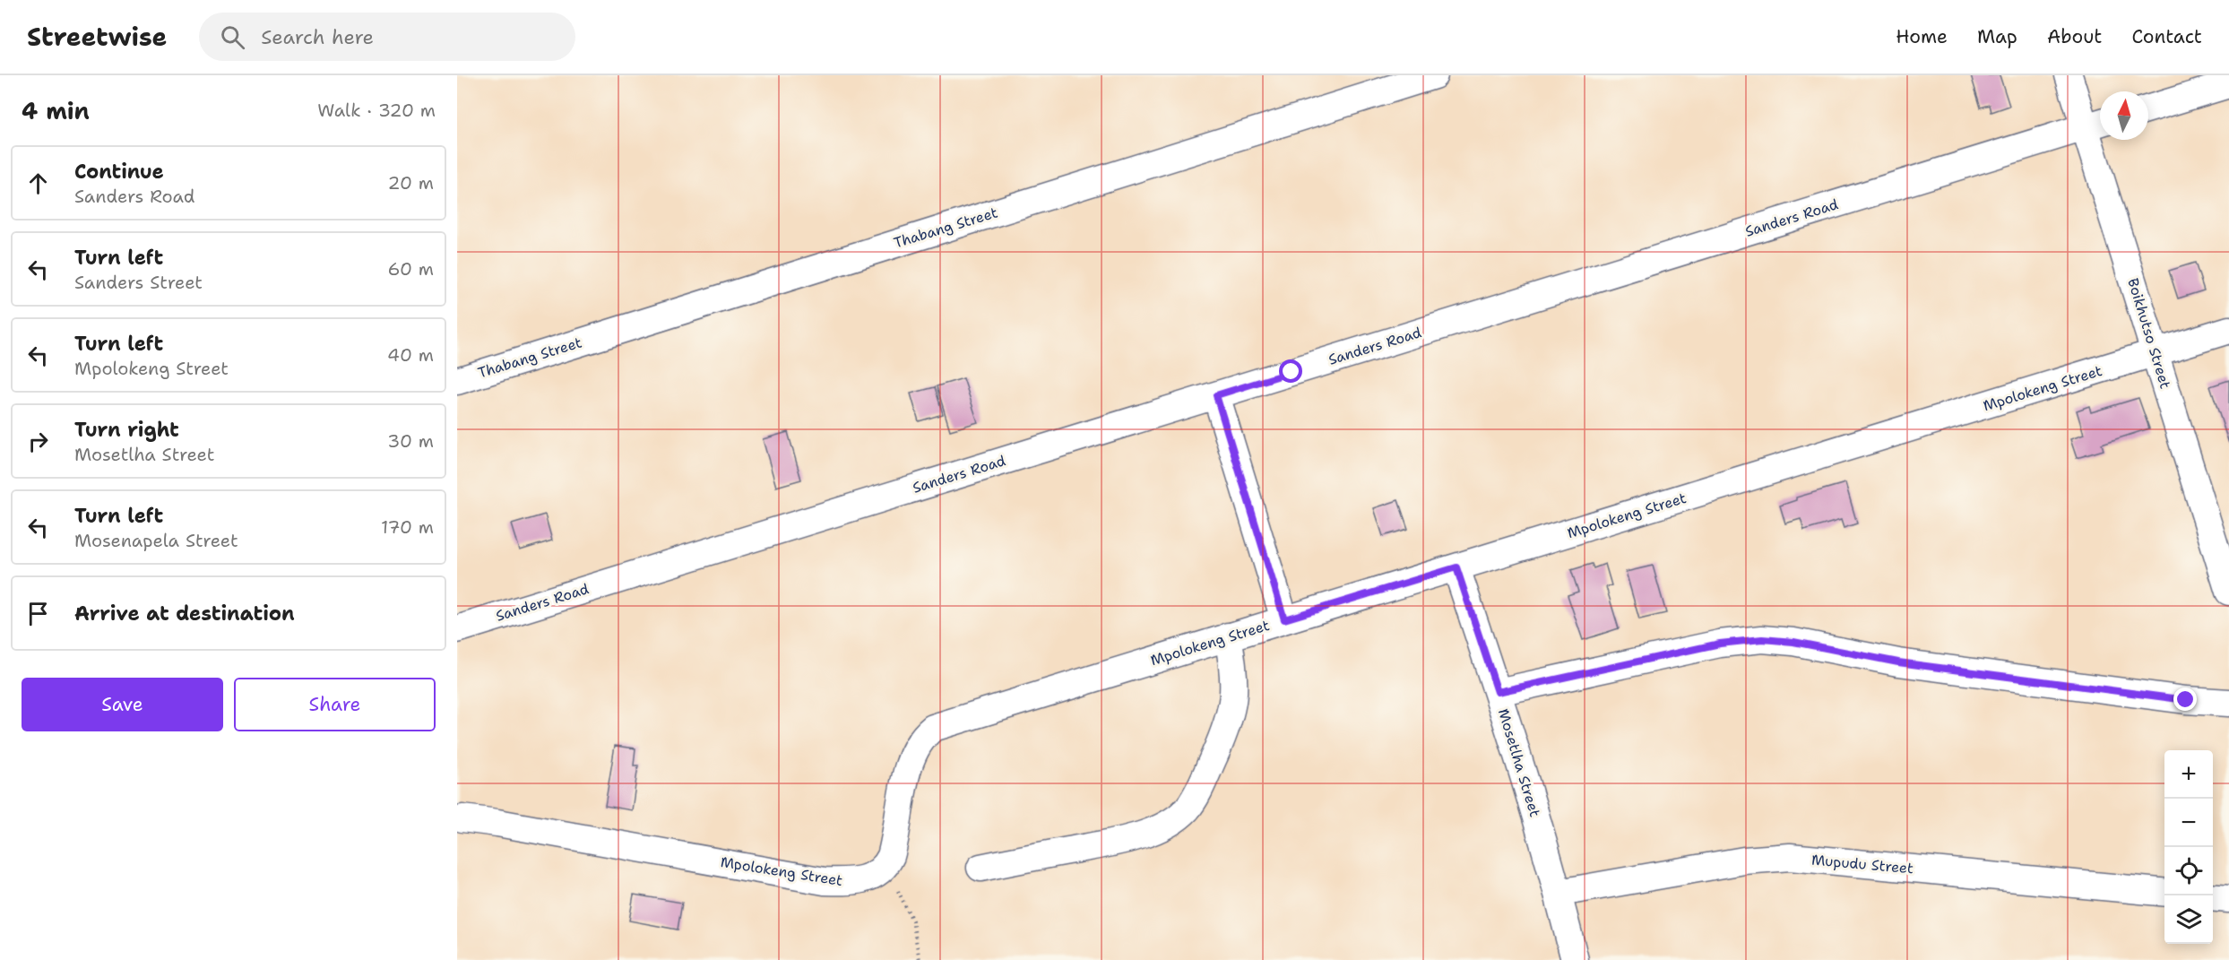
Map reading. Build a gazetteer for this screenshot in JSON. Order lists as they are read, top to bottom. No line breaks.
{"streets":{"street":["Sanders Road","Thabang Street","Boikhutso Street","Mpolokeng Street","Mosetlha Street","Mupudu Street"]},"crossings":[["Sanders Road","Boikhutso Street"],["Boikhutso Street","Mpolokeng Street"],["Mpolokeng Street","Mosetlha Street"],["Mosetlha Street","Mupudu Street"]],"north":"top","page":{"header":"Streetwise","search":"Search here","nav":["Home","Map","About","Contact"],"heading":["4 min","Walk · 320 m"],"list":[["Continue","Sanders Road","20 m"],["Turn left","Sanders Street","60 m"],["Turn left","Mpolokeng Street","40 m"],["Turn right","Mosetlha Street","30 m"],["Turn left","Mosenapela Street","170 m"],"Arrive at destination"],"buttons":["Save","Share"],"map_buttons":["+","−"]}}
